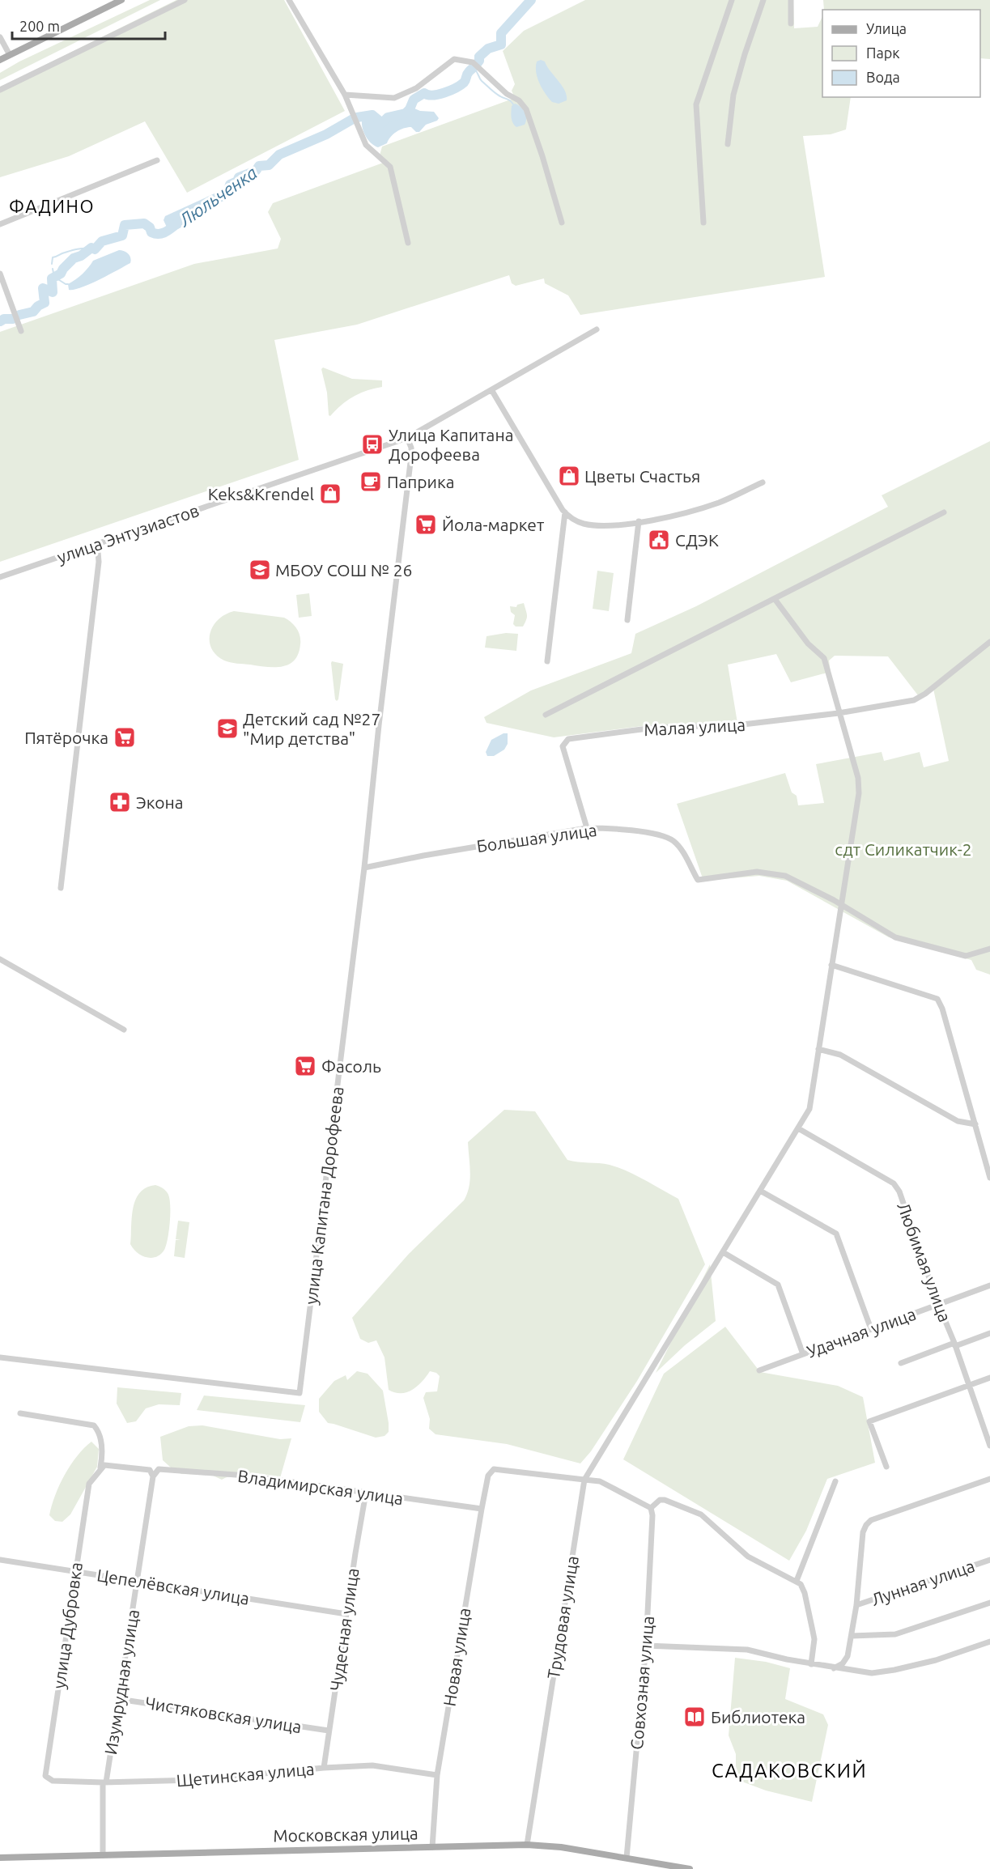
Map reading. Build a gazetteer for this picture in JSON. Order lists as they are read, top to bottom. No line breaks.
{"streets":{"main road":["Московская улица"],"street":["улица Энтузиастов","Малая улица","Большая улица","улица Капитана Дорофеева","Любимая улица","Удачная улица","Владимирская улица","Лунная улица","Цепелёвская улица","Трудовая улица","улица Дубровка","Чудесная улица","Новая улица","Изумрудная улица","Совхозная улица","Чистяковская улица","Щетинская улица"]},"crossings":[["улица Энтузиастов","улица Капитана Дорофеева"],["Малая улица","Большая улица"],["Большая улица","улица Капитана Дорофеева"],["Любимая улица","Удачная улица"],["Владимирская улица","Чудесная улица"],["Владимирская улица","Новая улица"],["Владимирская улица","Изумрудная улица"],["Цепелёвская улица","улица Дубровка"],["Цепелёвская улица","Чудесная улица"],["Цепелёвская улица","Изумрудная улица"],["Трудовая улица","Новая улица"],["Трудовая улица","Московская улица"],["улица Дубровка","Щетинская улица"],["Чудесная улица","Чистяковская улица"],["Чудесная улица","Щетинская улица"],["Новая улица","Щетинская улица"],["Новая улица","Московская улица"],["Изумрудная улица","Чистяковская улица"],["Изумрудная улица","Щетинская улица"],["Изумрудная улица","Московская улица"],["Совхозная улица","Московская улица"]],"districts":["ФАДИНО","САДАКОВСКИЙ"],"water":["Люльченка"],"parks":["сдт Силикатчик-2"],"places":{"bus stop":["Улица Капитана Дорофеева"],"shop":["Цветы Счастья","Keks&Krendel"],"cafe":["Паприка"],"supermarket":["Йола-маркет","Пятёрочка","Фасоль"],"public building":["СДЭК"],"school or university":["МБОУ СОШ № 26","Детский сад №27 \"Мир детства\""],"pharmacy":["Экона"],"library":["Библиотека"]},"legend":["Улица","Парк","Вода"],"scale_bar":"200 m"}
